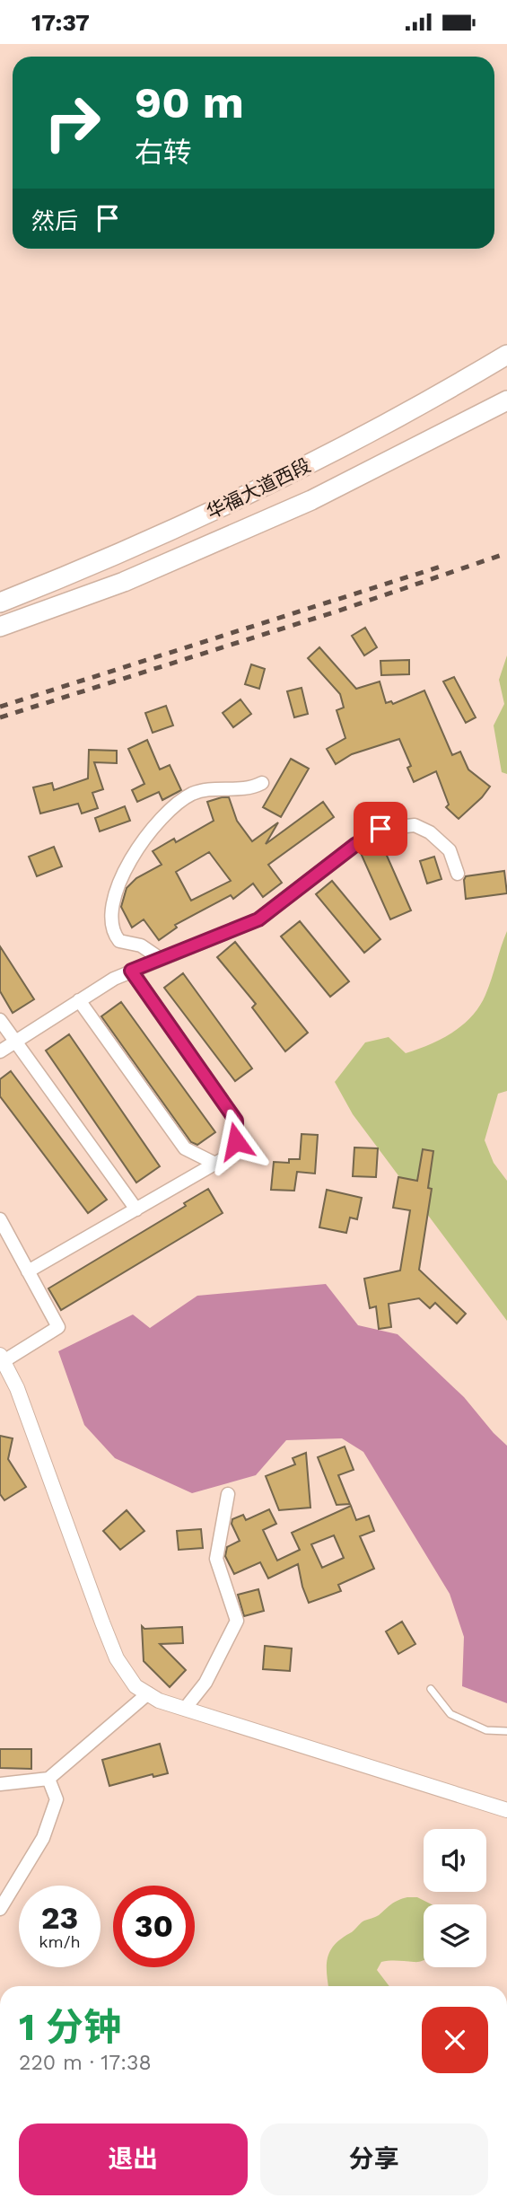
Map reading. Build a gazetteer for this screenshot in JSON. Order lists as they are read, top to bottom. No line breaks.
{"streets":{"main road":["华福大道西段"]},"page":{"status":"17:37","turn":["90 m","右转"],"then":"然后","speed":"23 km/h","limit":"30","heading":["1 分钟","220 m · 17:38"],"buttons":["退出","分享"]}}
